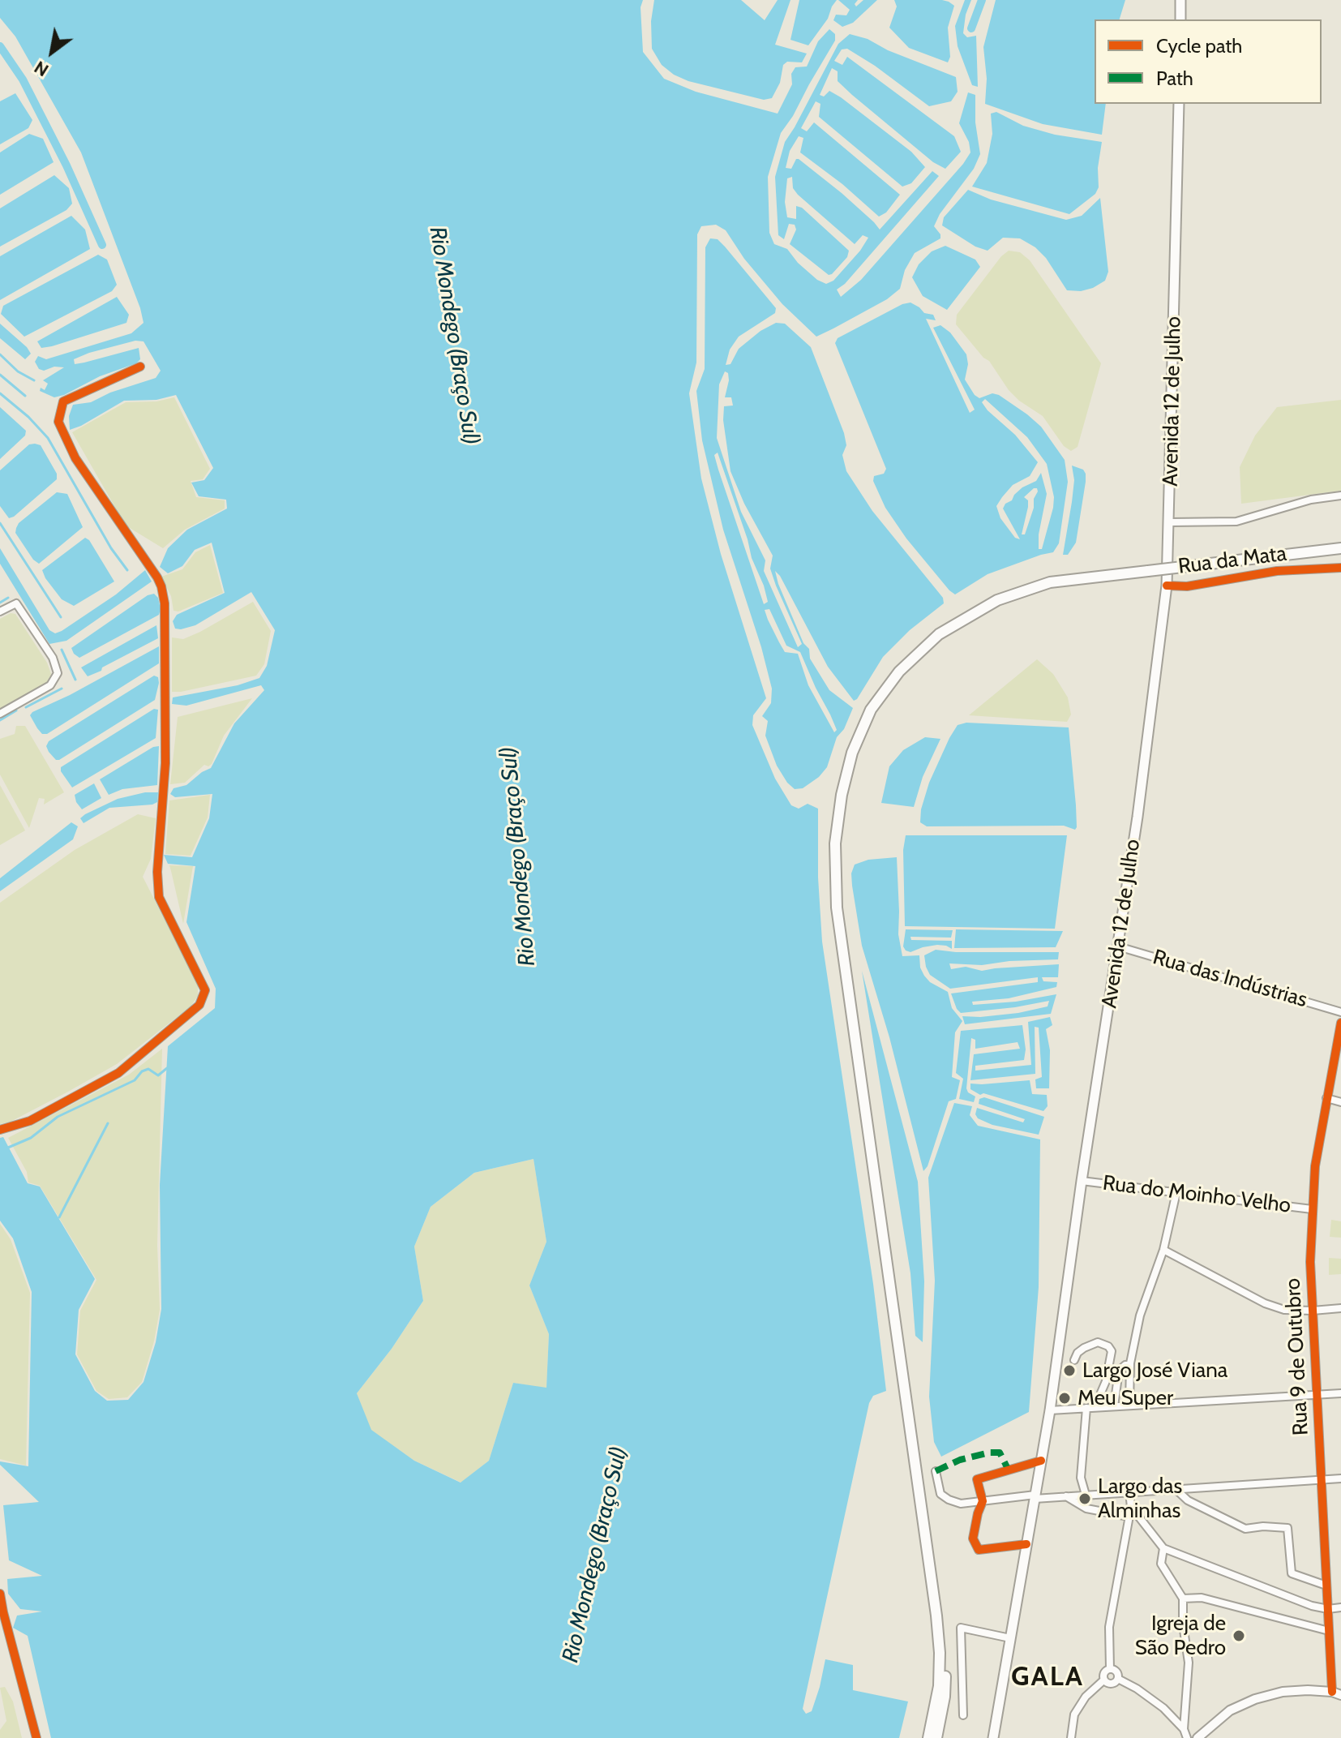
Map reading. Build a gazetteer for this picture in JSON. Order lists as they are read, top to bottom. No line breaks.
{"streets":{"main road":["Avenida 12 de Julho"],"street":["Rua da Mata","Rua das Indústrias","Rua do Moinho Velho","Rua 9 de Outubro"]},"crossings":[["Avenida 12 de Julho","Rua da Mata"],["Avenida 12 de Julho","Rua das Indústrias"],["Avenida 12 de Julho","Rua do Moinho Velho"],["Rua do Moinho Velho","Rua 9 de Outubro"]],"districts":["GALA"],"water":["Rio Mondego (Braço Sul)"],"places":["Largo José Viana","Meu Super","Largo das Alminhas","Igreja de São Pedro"],"legend":["Cycle path","Path"],"north":"bottom left"}
